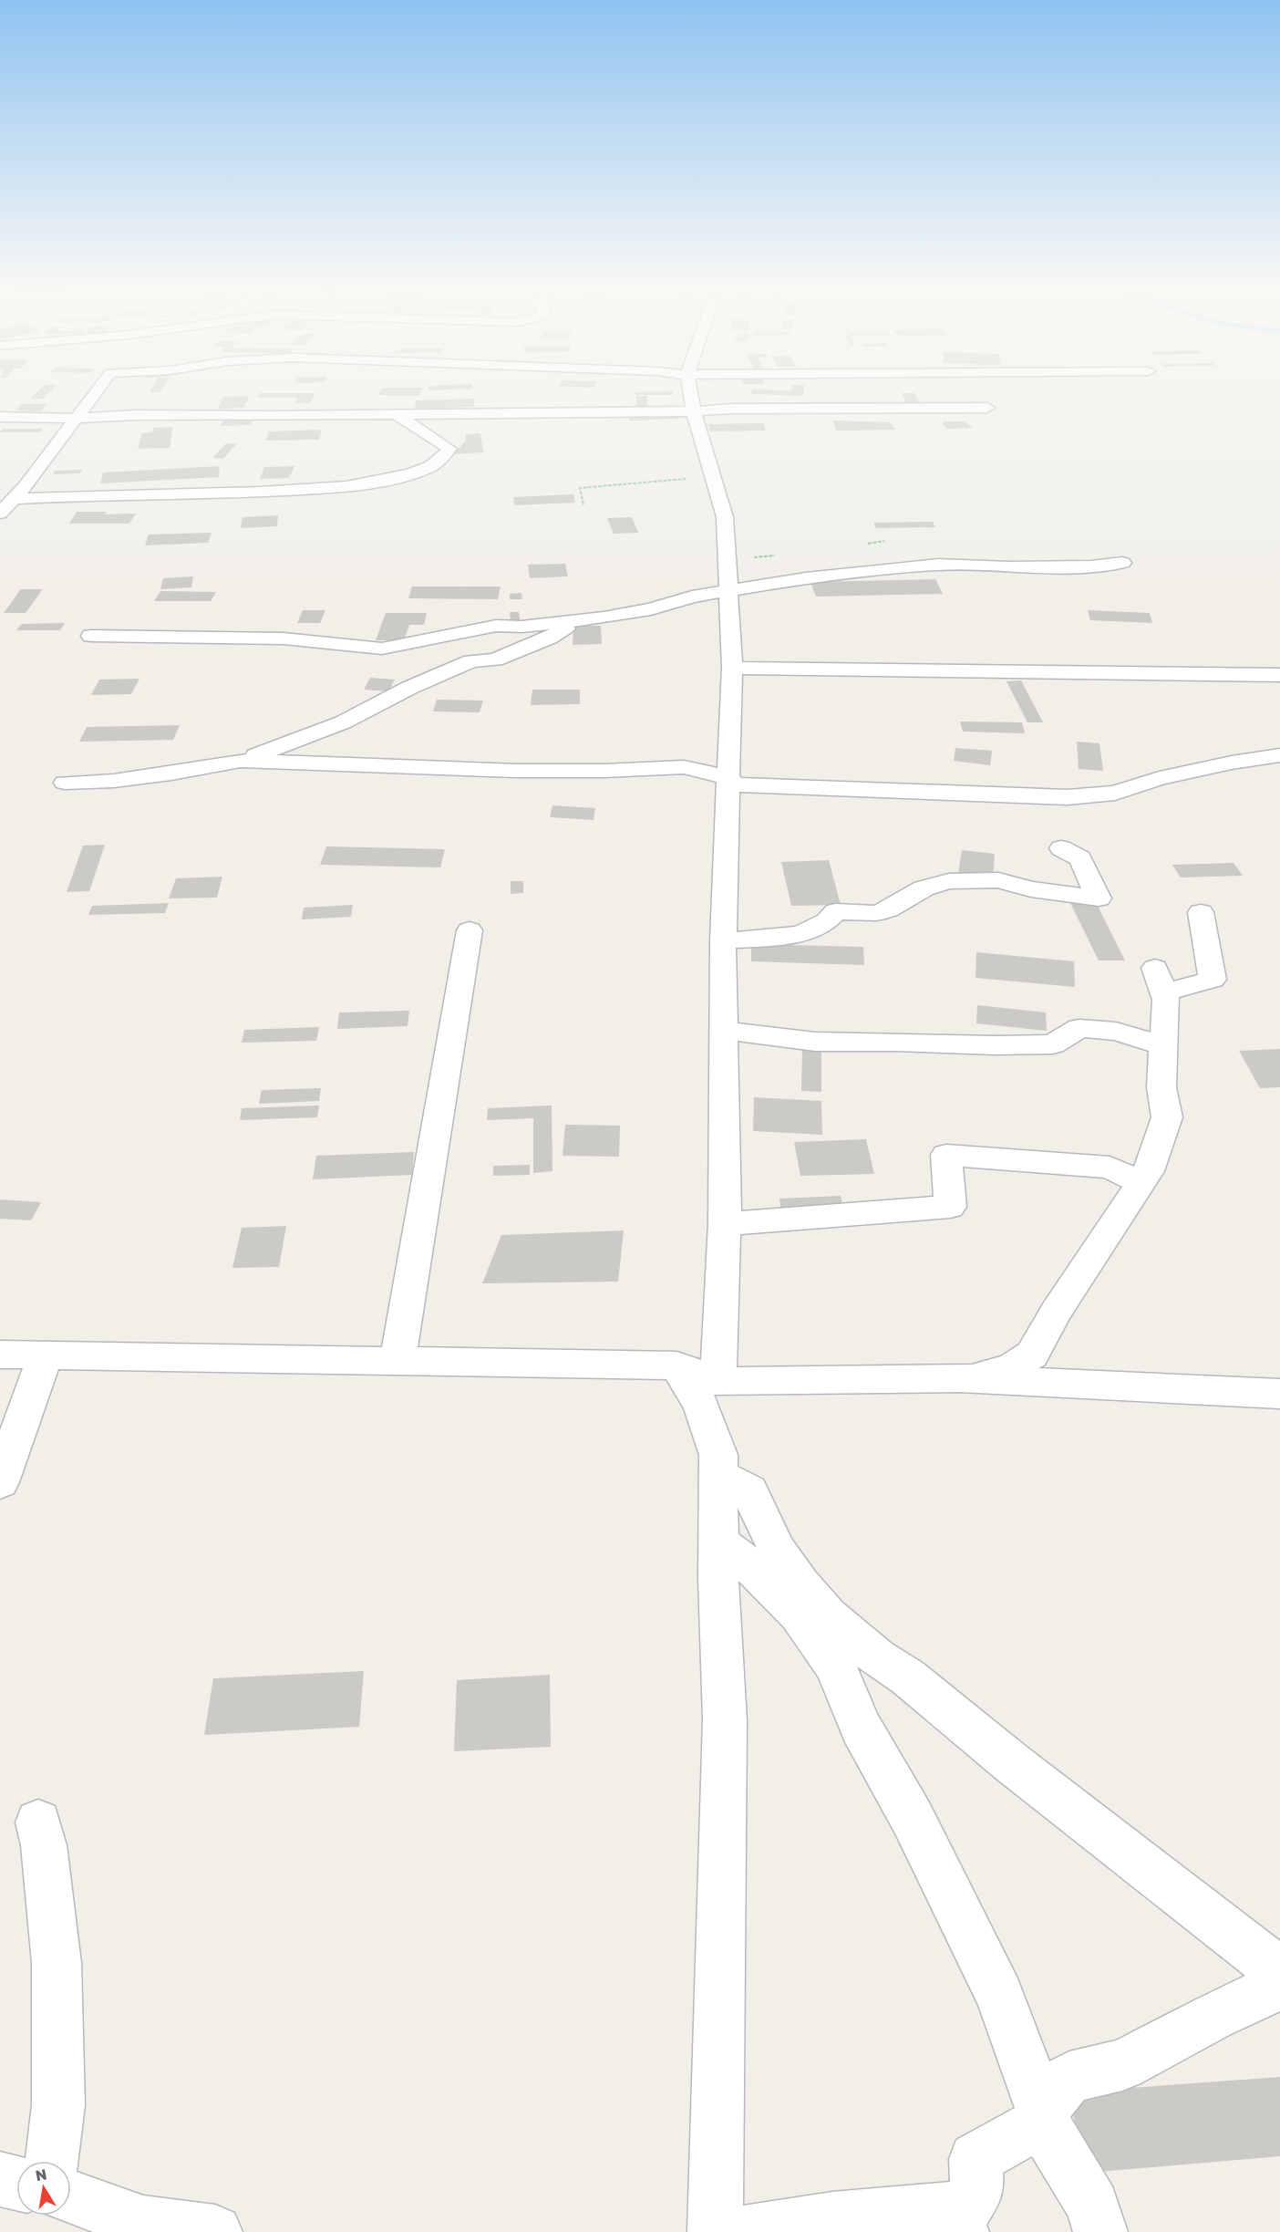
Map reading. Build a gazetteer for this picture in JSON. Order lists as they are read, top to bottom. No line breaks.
{"north":"top"}
